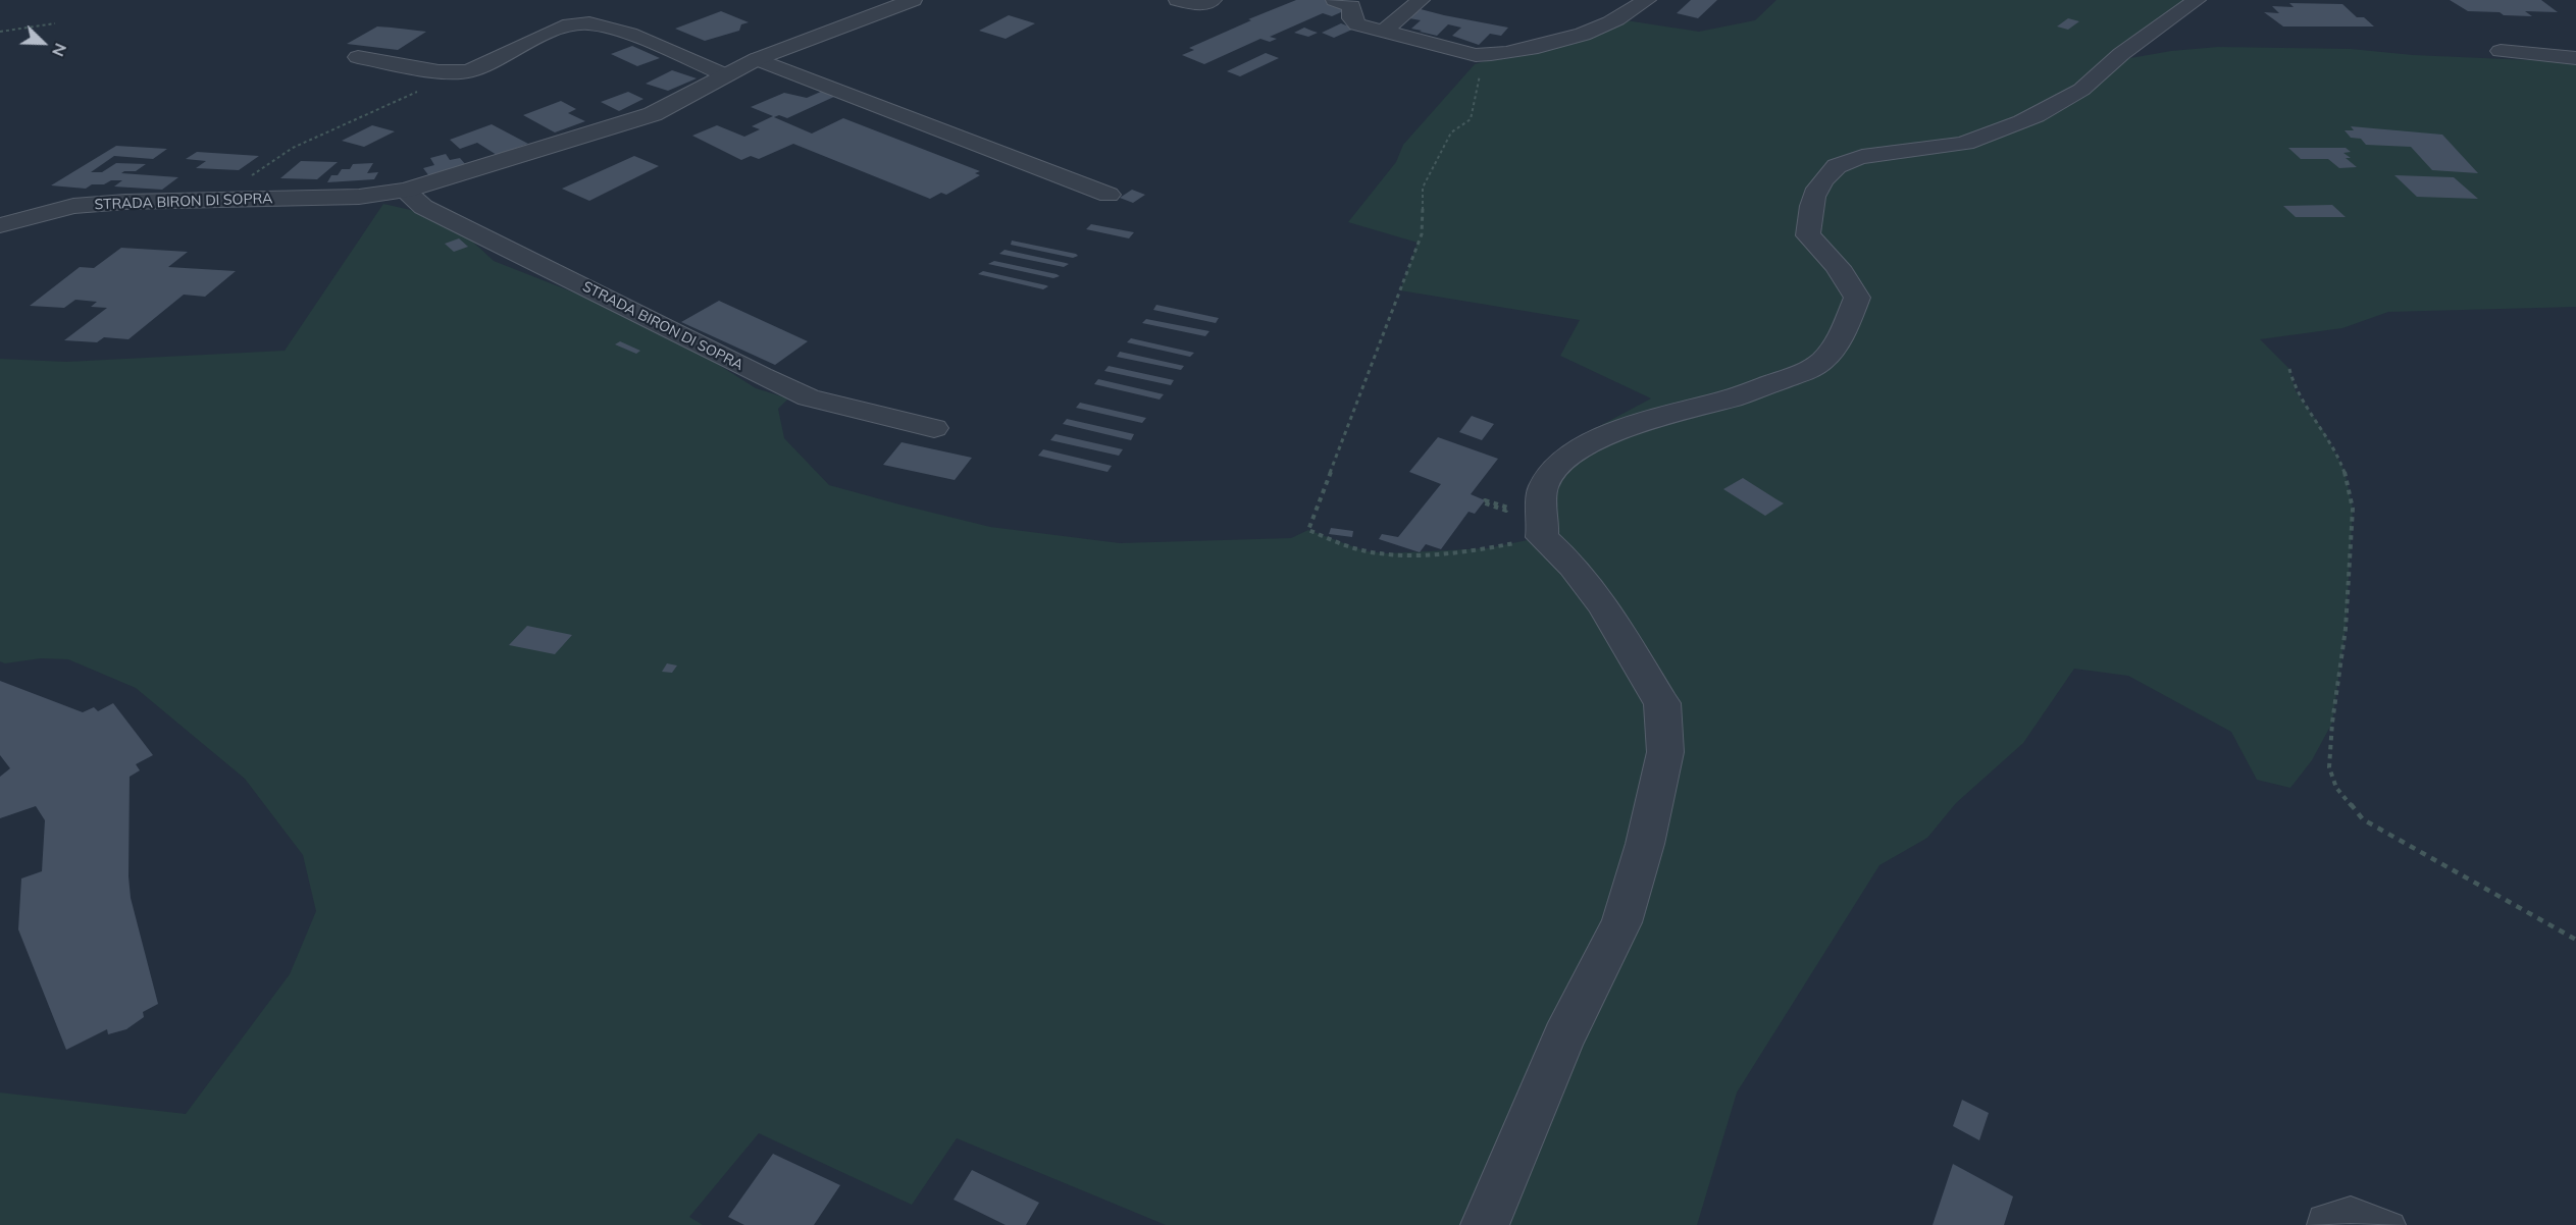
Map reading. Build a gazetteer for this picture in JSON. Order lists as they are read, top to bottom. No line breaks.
{"streets":{"street":["STRADA BIRON DI SOPRA"]},"north":"bottom right"}
